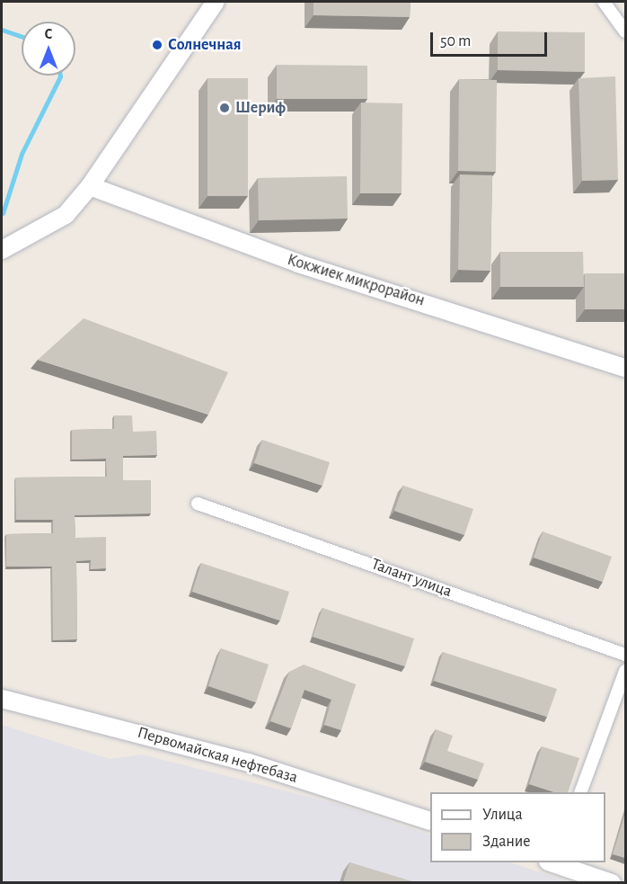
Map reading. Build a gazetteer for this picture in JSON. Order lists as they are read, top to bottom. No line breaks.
{"streets":{"street":["Кокжиек микрорайон","Талант улица","Первомайская нефтебаза"]},"places":["Солнечная","Шериф"],"legend":["Улица","Здание"],"scale_bar":"50 m","north":"top"}
